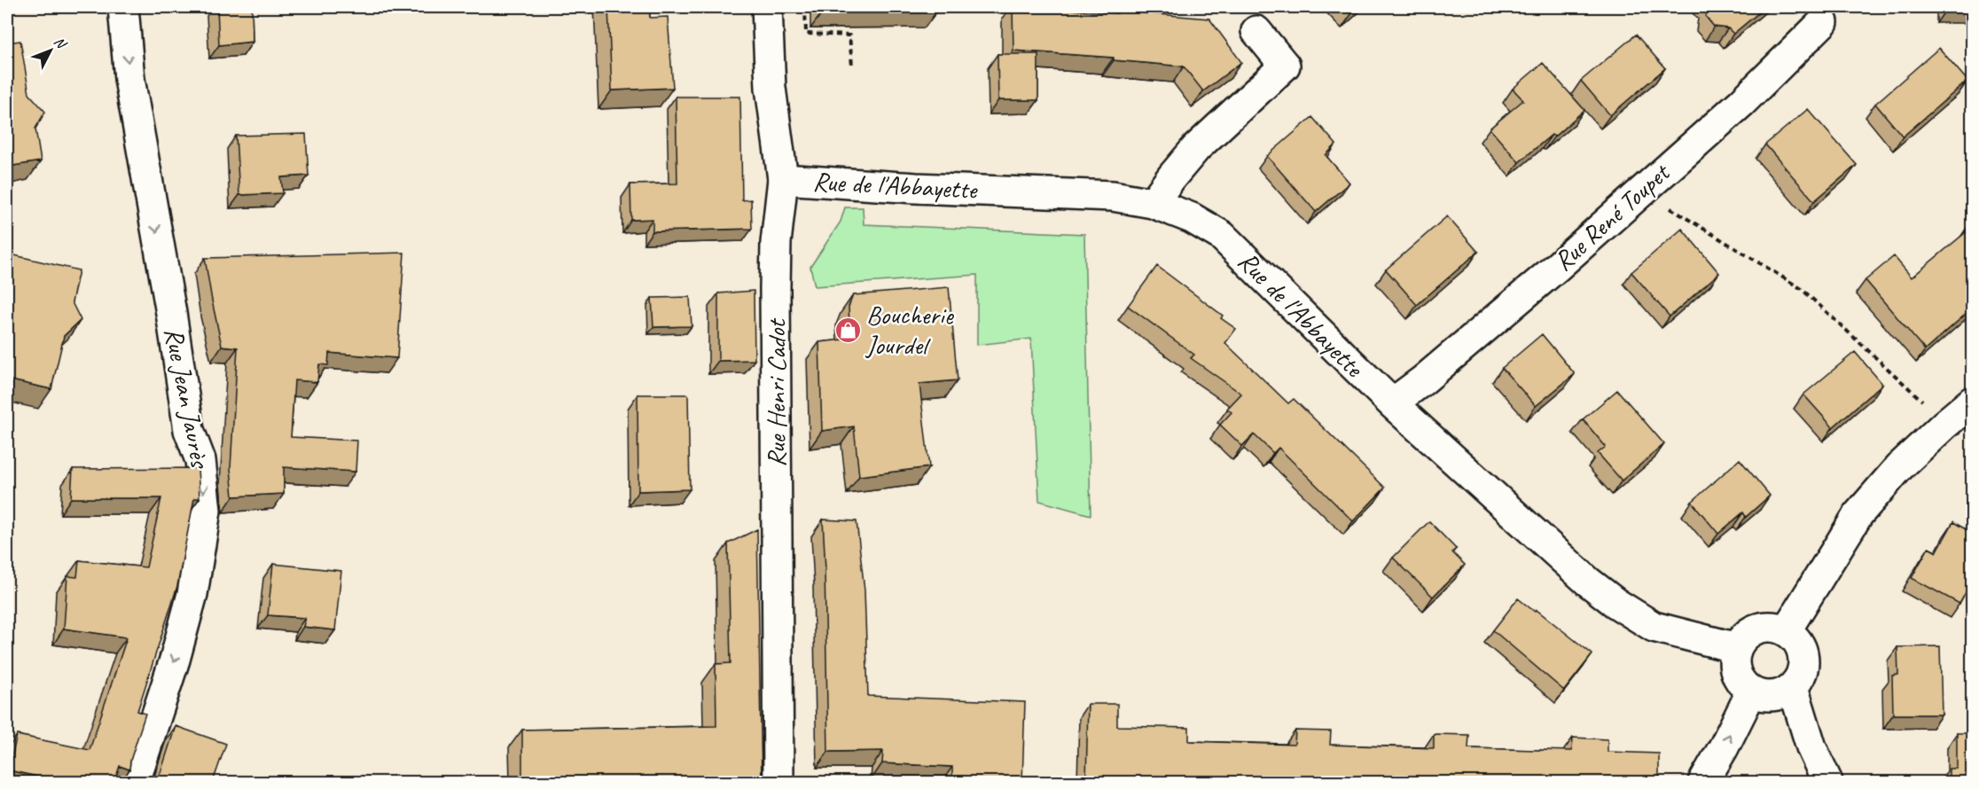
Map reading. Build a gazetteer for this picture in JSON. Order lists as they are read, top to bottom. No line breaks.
{"streets":{"street":["Rue de l'Abbayette","Rue René Toupet","Rue Henri Cadot","Rue Jean Jaurès"]},"crossings":[["Rue de l'Abbayette","Rue René Toupet"],["Rue de l'Abbayette","Rue Henri Cadot"]],"one_way":["Rue Jean Jaurès"],"places":{"shop":["Boucherie Jourdel"]},"north":"top right"}
